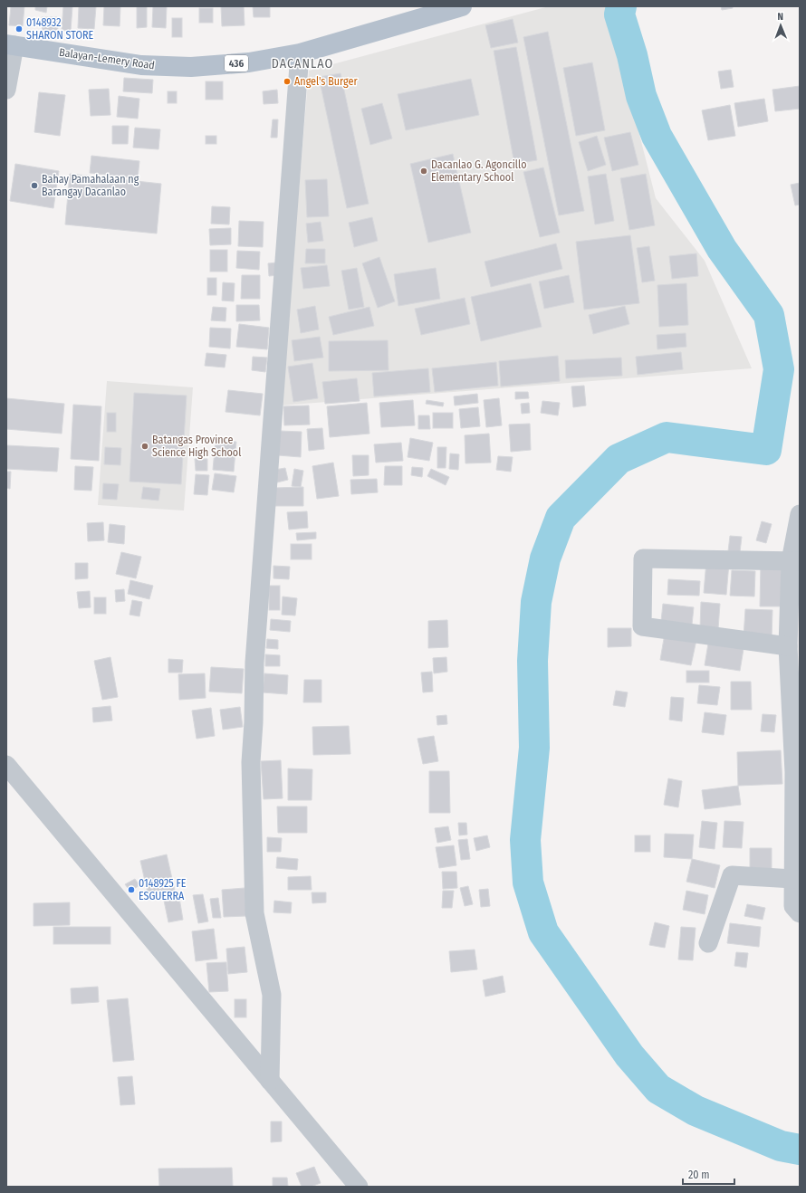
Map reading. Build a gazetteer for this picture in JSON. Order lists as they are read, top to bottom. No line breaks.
{"streets":{"main road":["Balayan-Lemery Road","436"]},"districts":["DACANLAO"],"places":["0148932 SHARON STORE","Angel's Burger","Dacanlao G. Agoncillo Elementary School","Bahay Pamahalaan ng Barangay Dacanlao","Batangas Province Science High School","0148925 FE ESGUERRA"],"scale_bar":"20 m","north":"top"}
